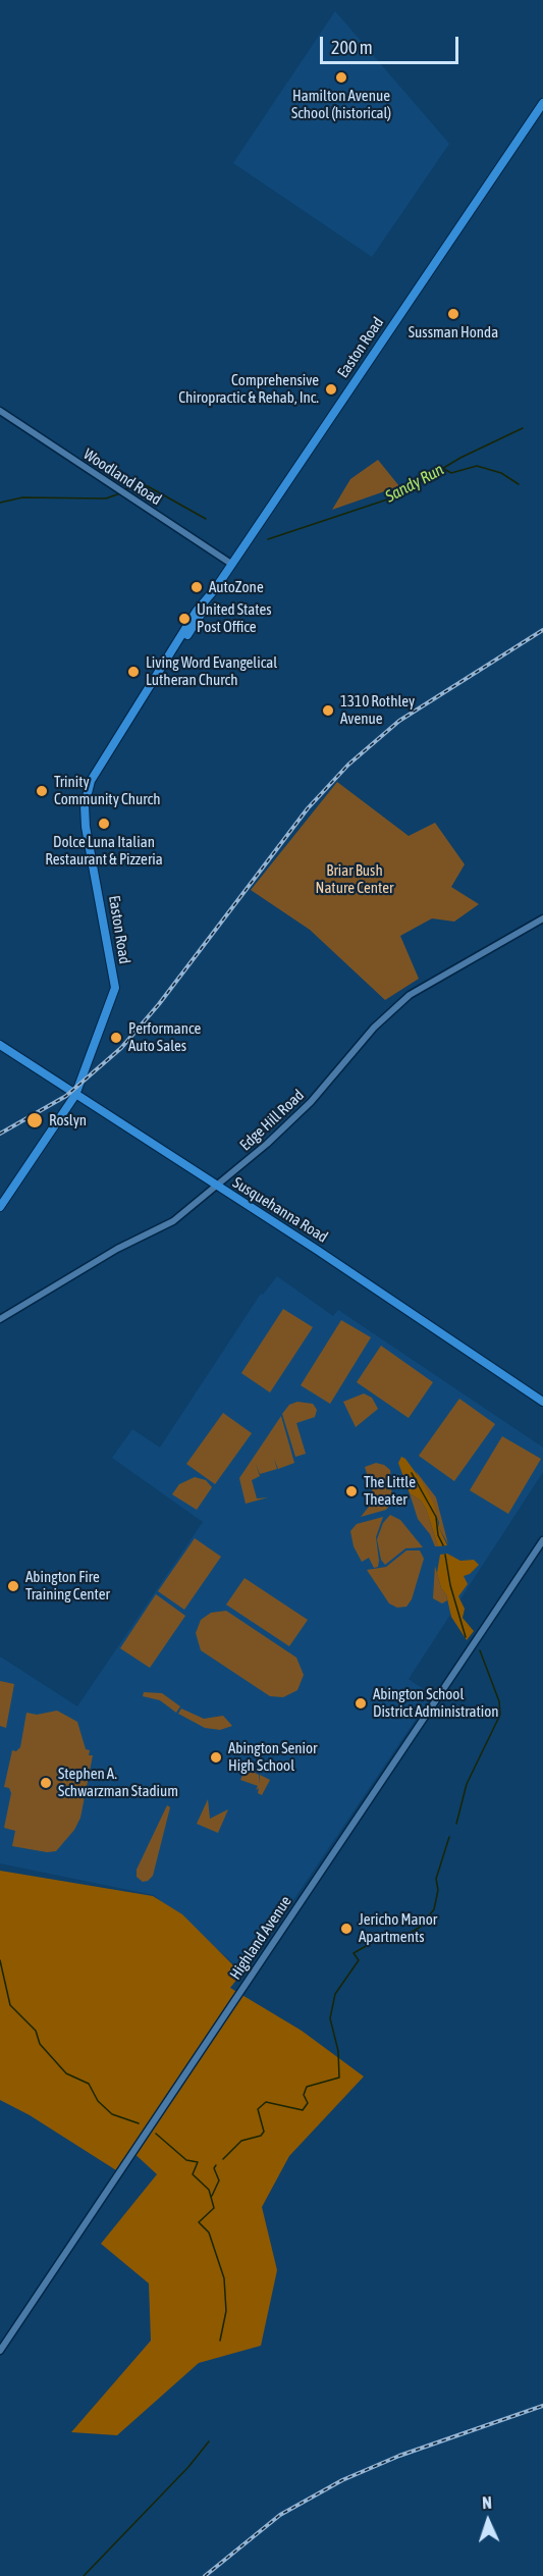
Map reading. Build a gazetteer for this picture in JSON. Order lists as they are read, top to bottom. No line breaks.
{"streets":{"main road":["Easton Road","Susquehanna Road"],"street":["Woodland Road","Edge Hill Road","Highland Avenue"]},"crossings":[["Easton Road","Woodland Road"],["Easton Road","Susquehanna Road"],["Edge Hill Road","Susquehanna Road"]],"water":["Sandy Run"],"parks":["Briar Bush Nature Center"],"places":["Hamilton Avenue School (historical)","Sussman Honda","Comprehensive Chiropractic & Rehab, Inc.","AutoZone","United States Post Office","Living Word Evangelical Lutheran Church","1310 Rothley Avenue","Trinity Community Church","Dolce Luna Italian Restaurant & Pizzeria","Performance Auto Sales","Roslyn","The Little Theater","Abington Fire Training Center","Abington School District Administration","Abington Senior High School","Stephen A. Schwarzman Stadium","Jericho Manor Apartments"],"scale_bar":"200 m","north":"top"}
